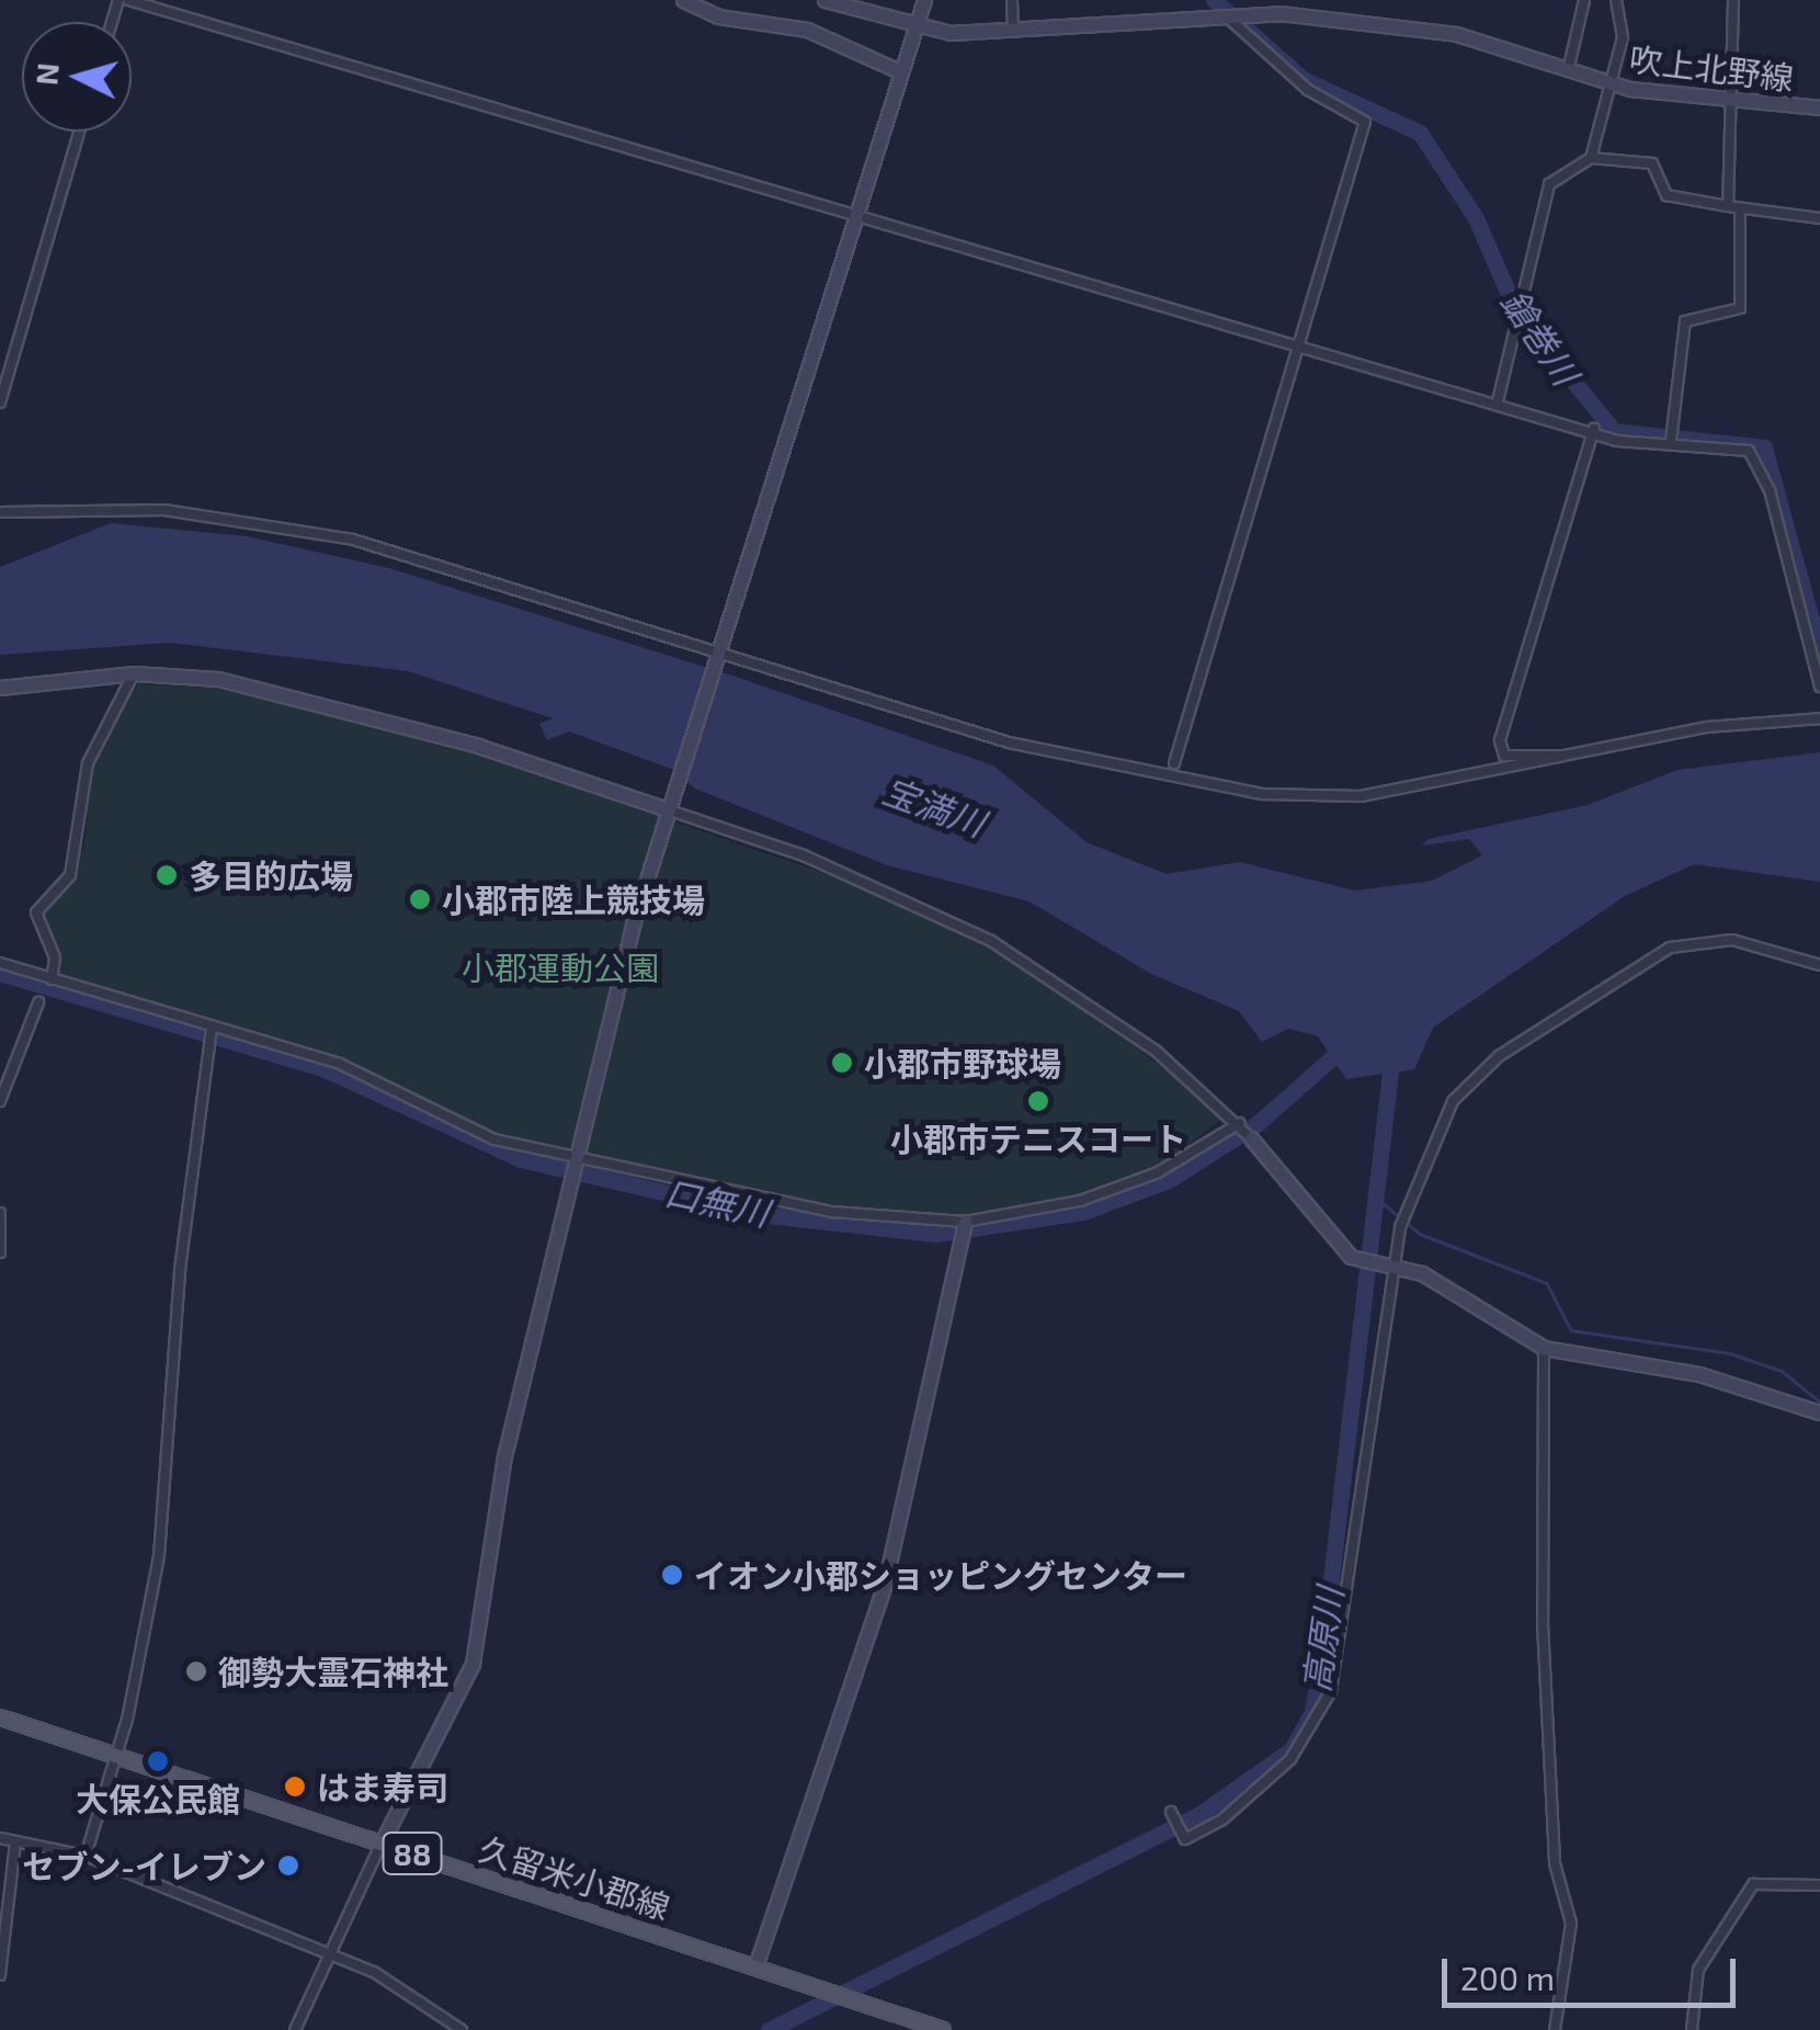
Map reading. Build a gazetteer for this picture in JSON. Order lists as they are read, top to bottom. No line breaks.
{"streets":{"main road":["88","久留米小郡線"],"street":["吹上北野線"]},"water":["鎗巻川","宝満川","口無川","高原川"],"parks":["小郡運動公園"],"places":["多目的広場","小郡市陸上競技場","小郡市野球場","小郡市テニスコート","イオン小郡ショッピングセンター","御勢大霊石神社","大保公民館","はま寿司","セブン-イレブン"],"scale_bar":"200 m","north":"left"}
